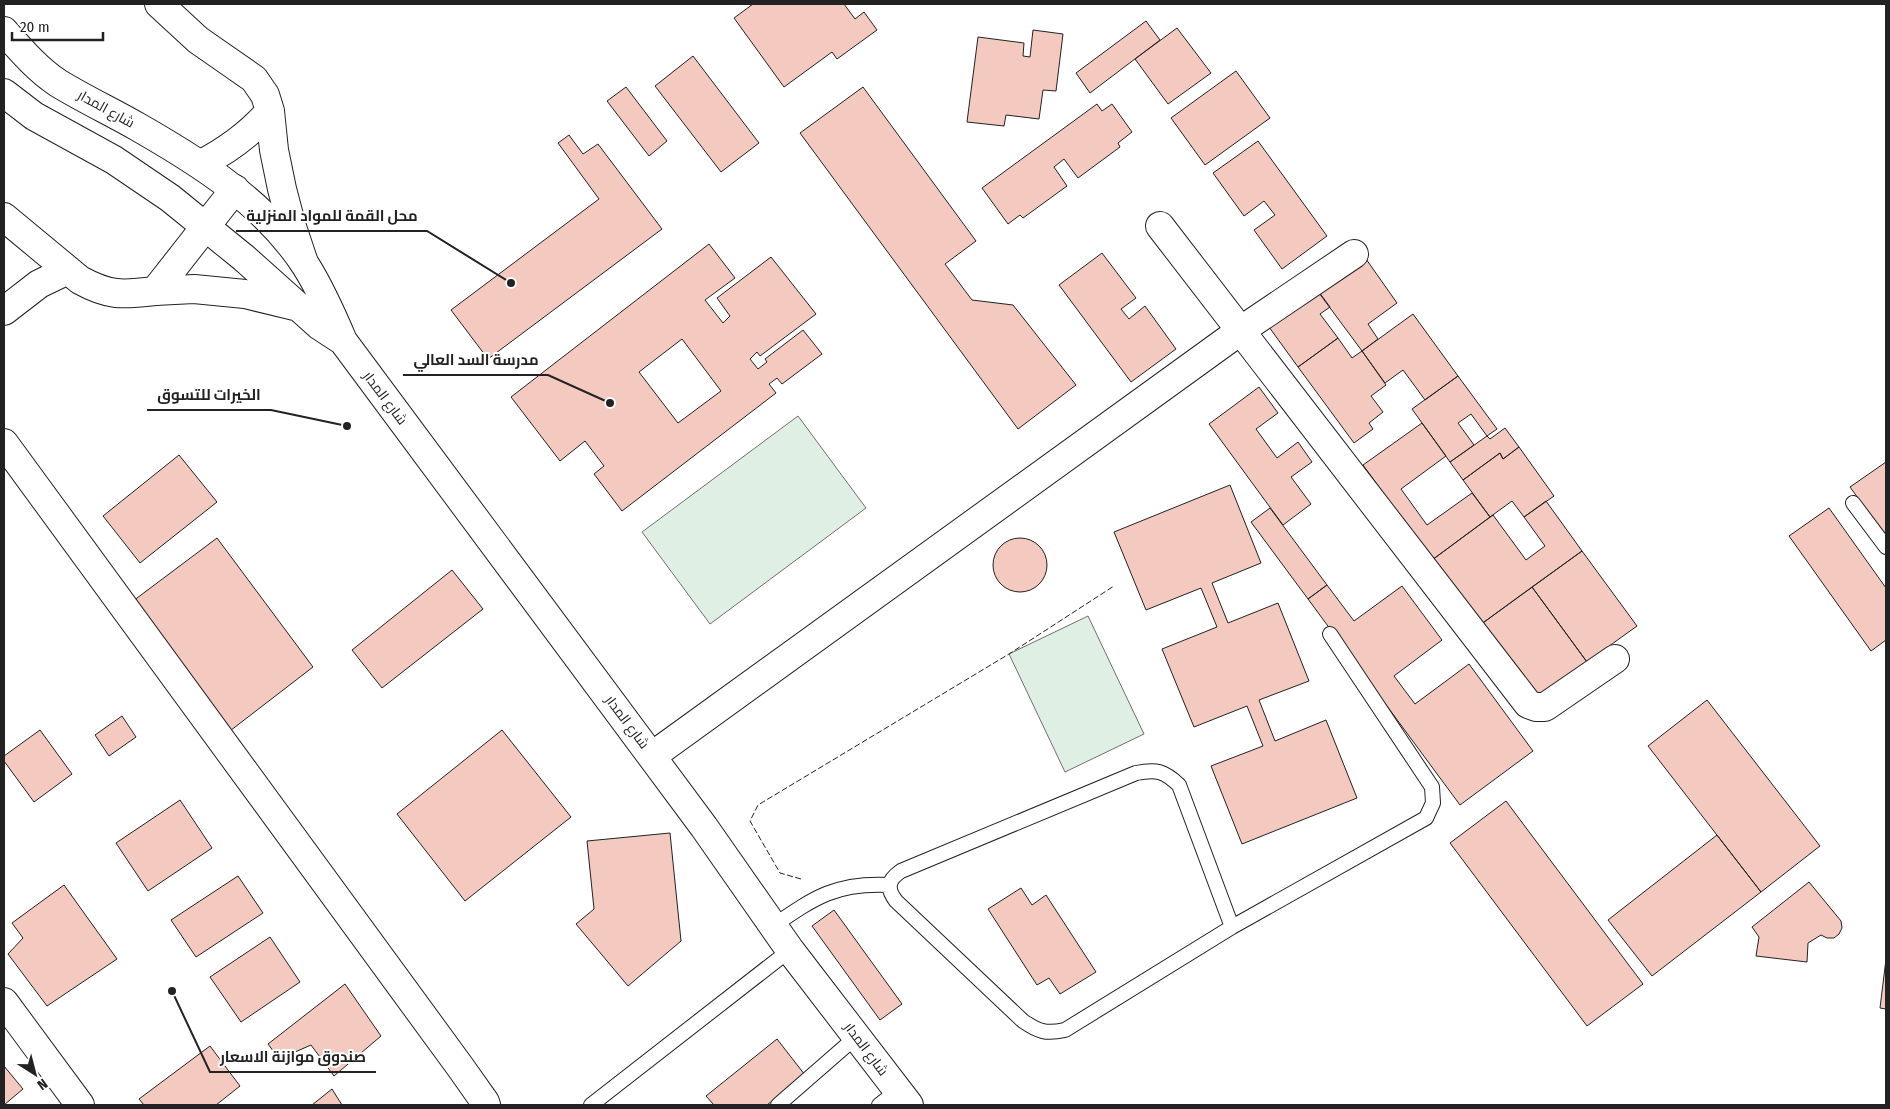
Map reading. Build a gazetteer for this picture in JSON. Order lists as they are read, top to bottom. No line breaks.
{"streets":{"street":["شارع المدار"]},"places":["محل القمة للمواد المنزلية","مدرسة السد العالي","الخيرات للتسوق","صندوق موازنة الاسعار"],"scale_bar":"20 m","north":"bottom right"}
